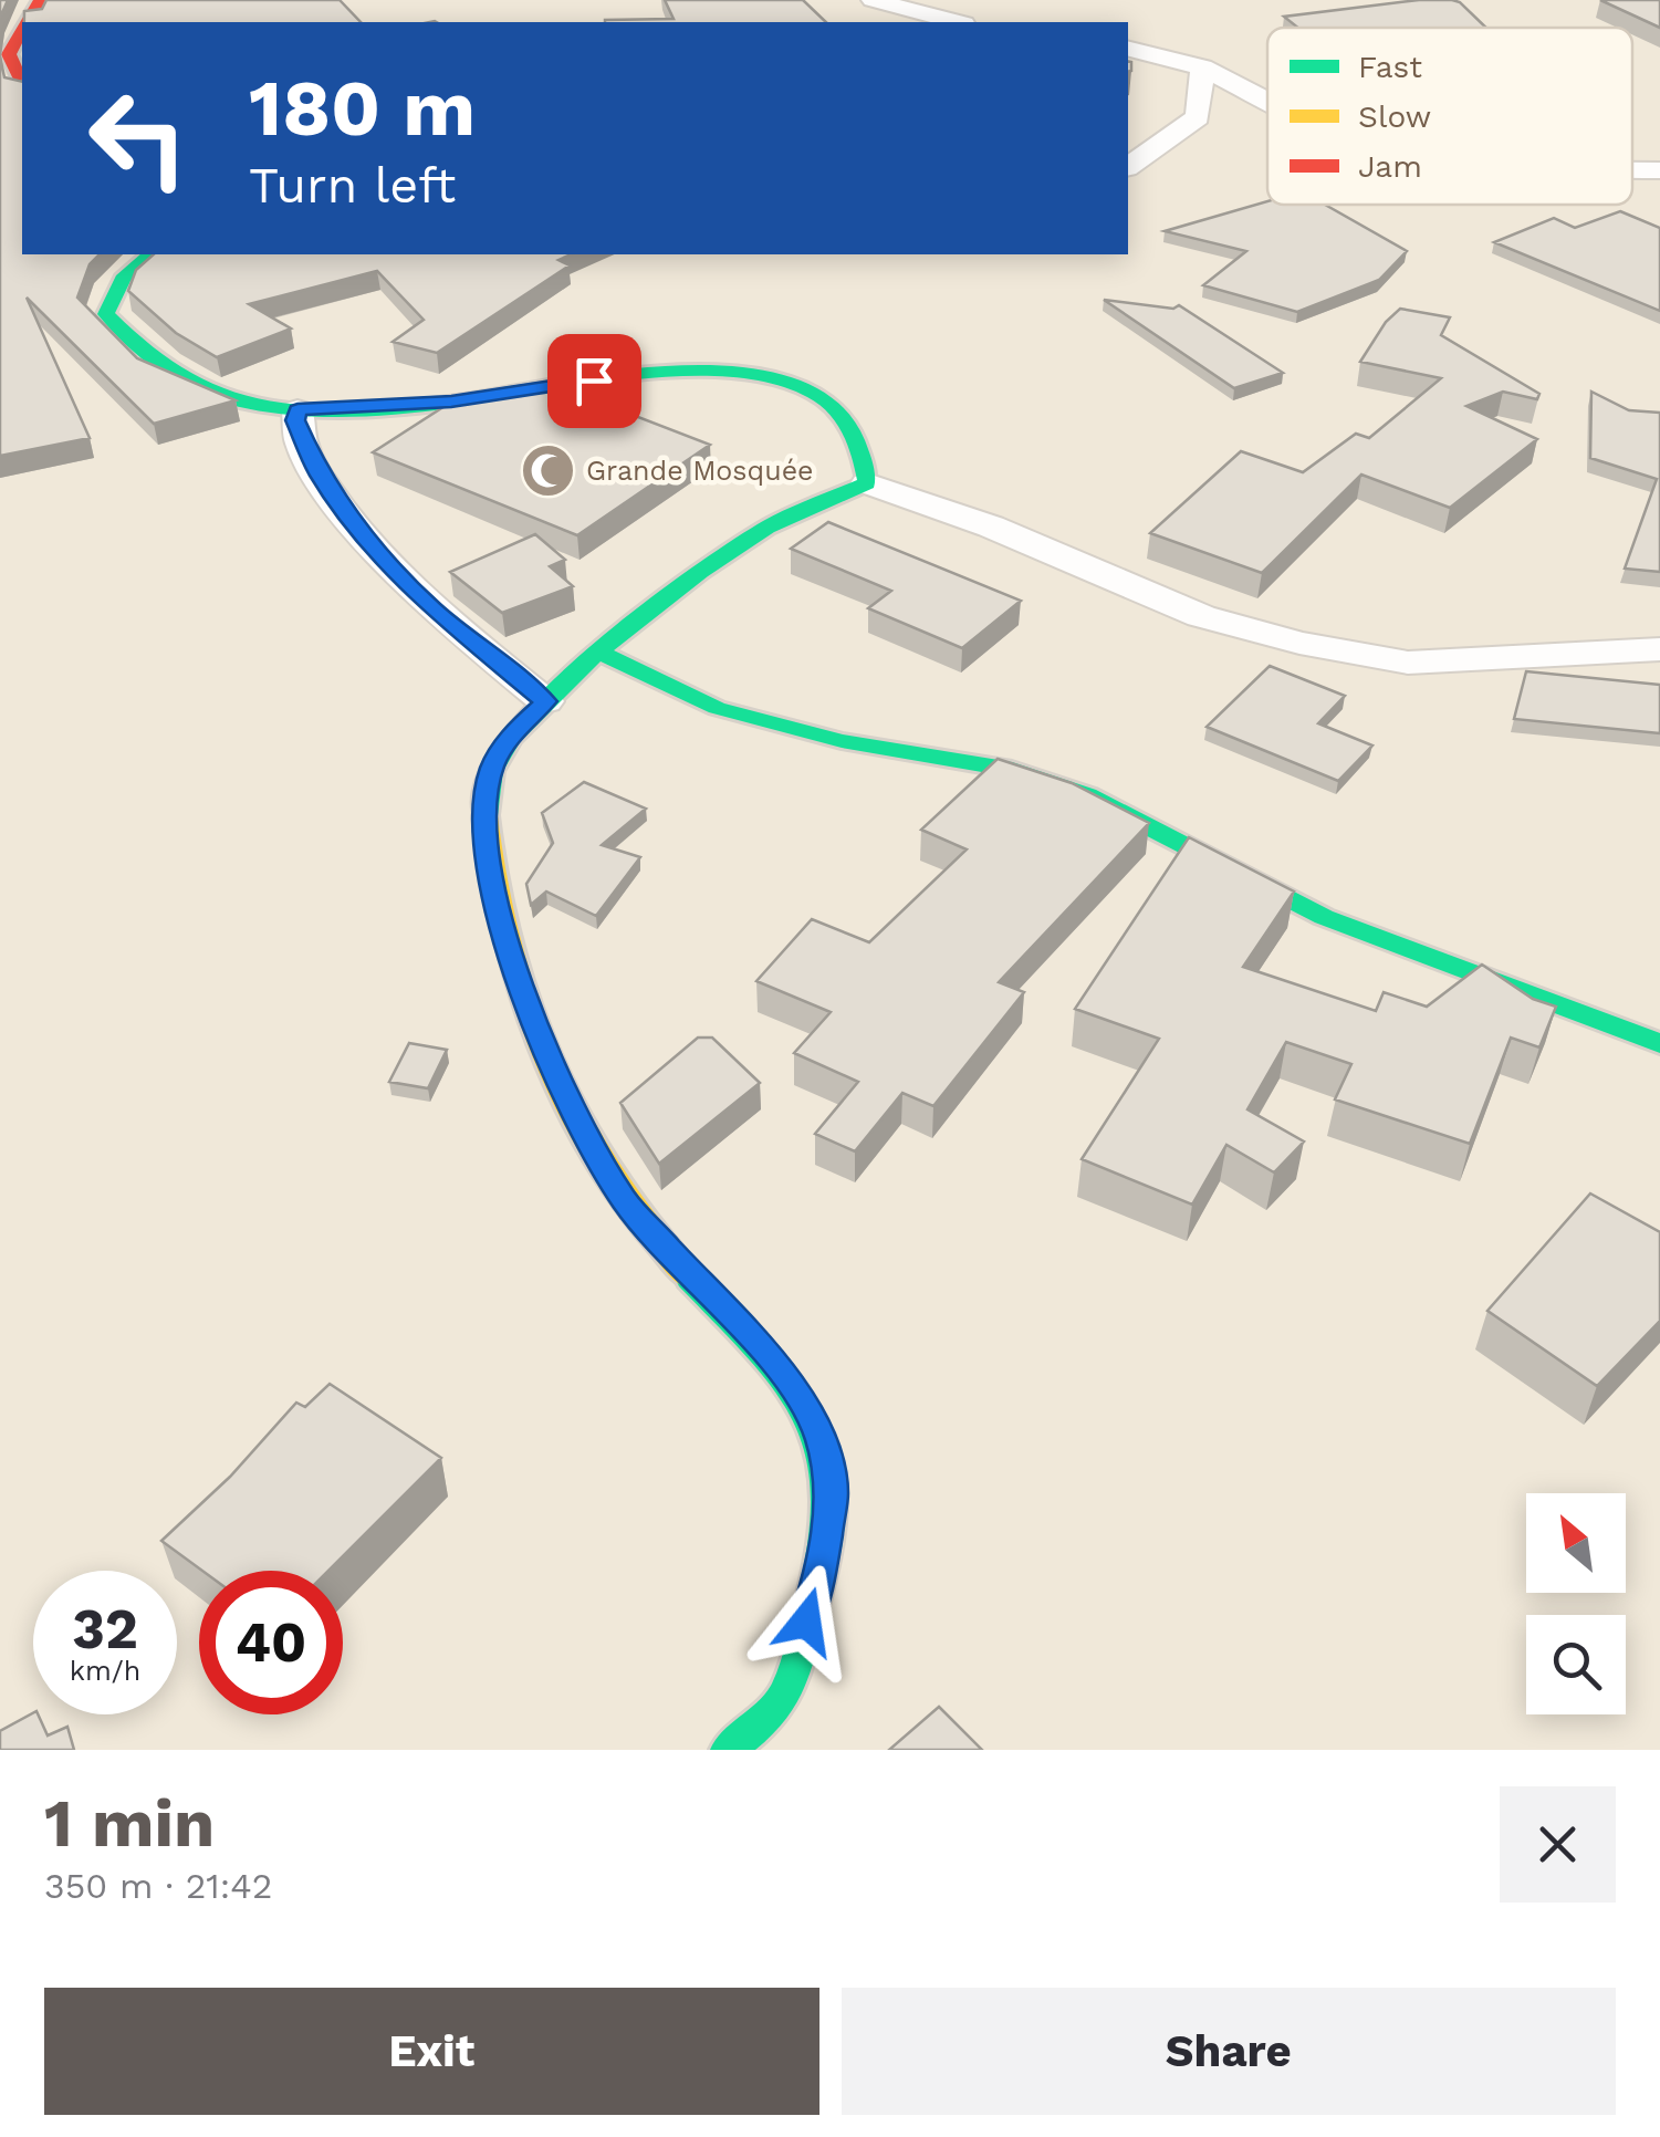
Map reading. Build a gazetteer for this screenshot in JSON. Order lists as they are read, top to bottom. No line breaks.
{"places":{"mosque":["Grande Mosquée"]},"legend":["Fast","Slow","Jam"],"north":"top left","page":{"turn":["180 m","Turn left"],"speed":"32 km/h","limit":"40","heading":["1 min","350 m · 21:42"],"buttons":["Exit","Share"]}}
